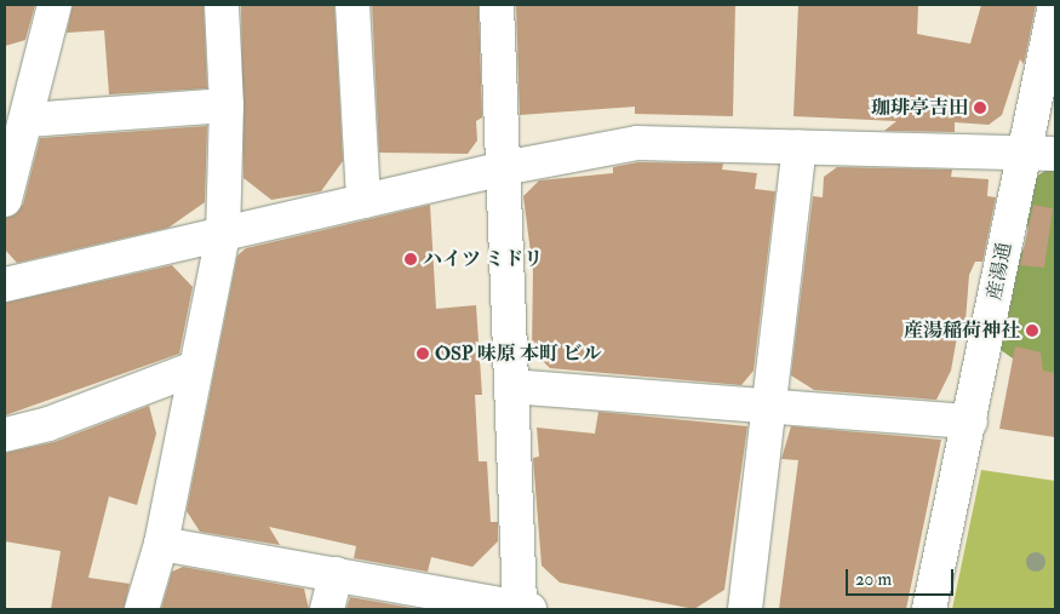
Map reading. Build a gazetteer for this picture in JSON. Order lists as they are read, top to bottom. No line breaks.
{"streets":{"street":["産湯通"]},"places":["珈琲亭吉田","ハイツ ミドリ","産湯稲荷神社","OSP 味原 本町 ビル"],"scale_bar":"20 m"}
